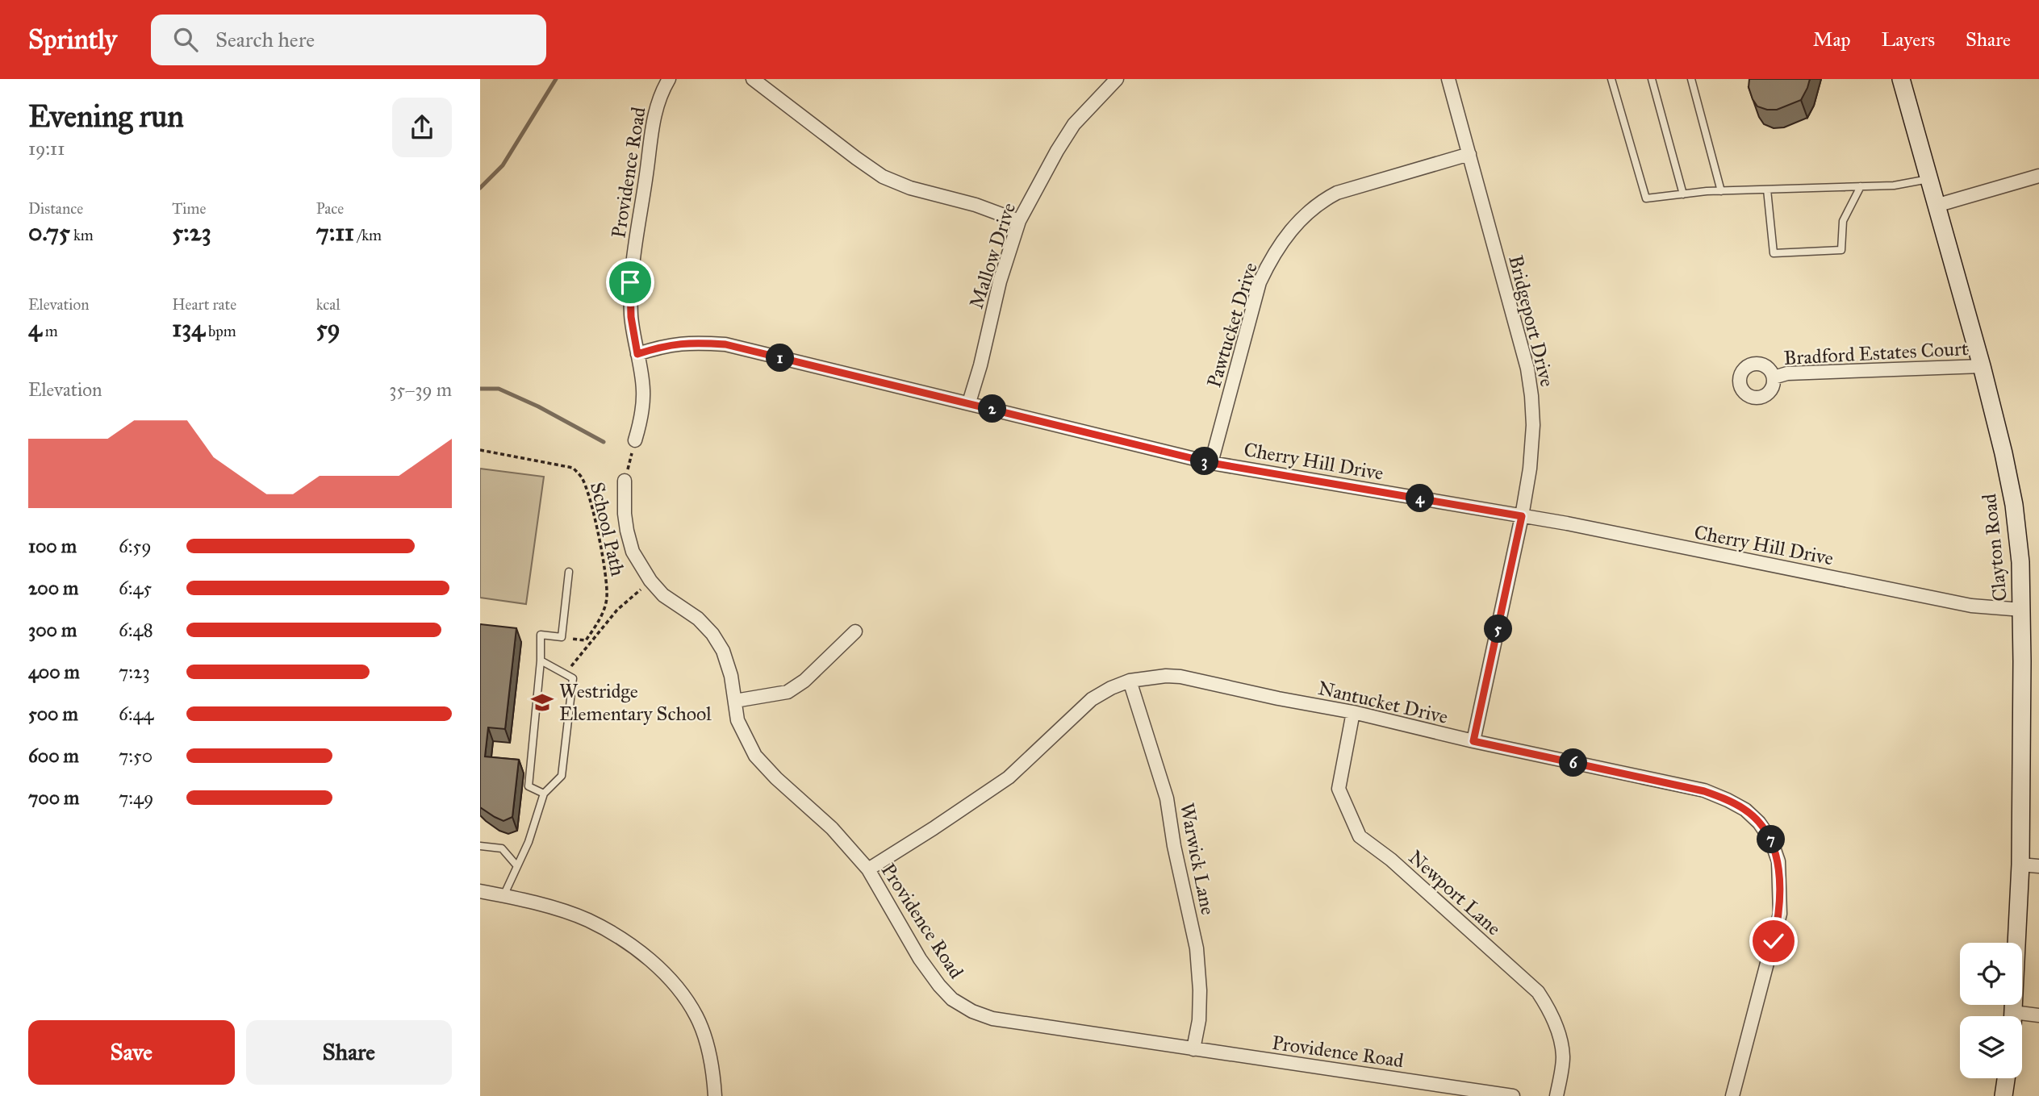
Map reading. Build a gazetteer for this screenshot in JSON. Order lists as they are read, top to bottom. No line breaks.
{"streets":{"main road":["Clayton Road"],"street":["Providence Road","Mallow Drive","Bridgeport Drive","Pawtucket Drive","Bradford Estates Court","Cherry Hill Drive","Nantucket Drive","Warwick Lane","Newport Lane"],"path":["School Path"]},"crossings":[["Providence Road","Cherry Hill Drive"],["Providence Road","Nantucket Drive"],["Providence Road","Warwick Lane"],["Mallow Drive","Cherry Hill Drive"],["Bridgeport Drive","Pawtucket Drive"],["Bridgeport Drive","Cherry Hill Drive"],["Bridgeport Drive","Nantucket Drive"],["Pawtucket Drive","Cherry Hill Drive"],["Bradford Estates Court","Clayton Road"],["Cherry Hill Drive","Clayton Road"],["Nantucket Drive","Warwick Lane"],["Nantucket Drive","Newport Lane"]],"places":{"school or university":["Westridge Elementary School"]},"page":{"header":"Sprintly","search":"Search here","nav":["Map","Layers","Share"],"heading":["Evening run","19:11"],"stats":[["Distance","0.75 km"],["Time","5:23"],["Pace","7:11 /km"],["Elevation","4 m"],["Heart rate","134 bpm"],["kcal","59"]],"pins":["1","2","3","4","5","6","7"],"chart":["Elevation","35–39 m"],"list":[{"name":"100 m","note":"6:59"},{"name":"200 m","note":"6:45"},{"name":"300 m","note":"6:48"},{"name":"400 m","note":"7:23"},{"name":"500 m","note":"6:44"},{"name":"600 m","note":"7:50"},{"name":"700 m","note":"7:49"}],"buttons":["Save","Share"]}}
